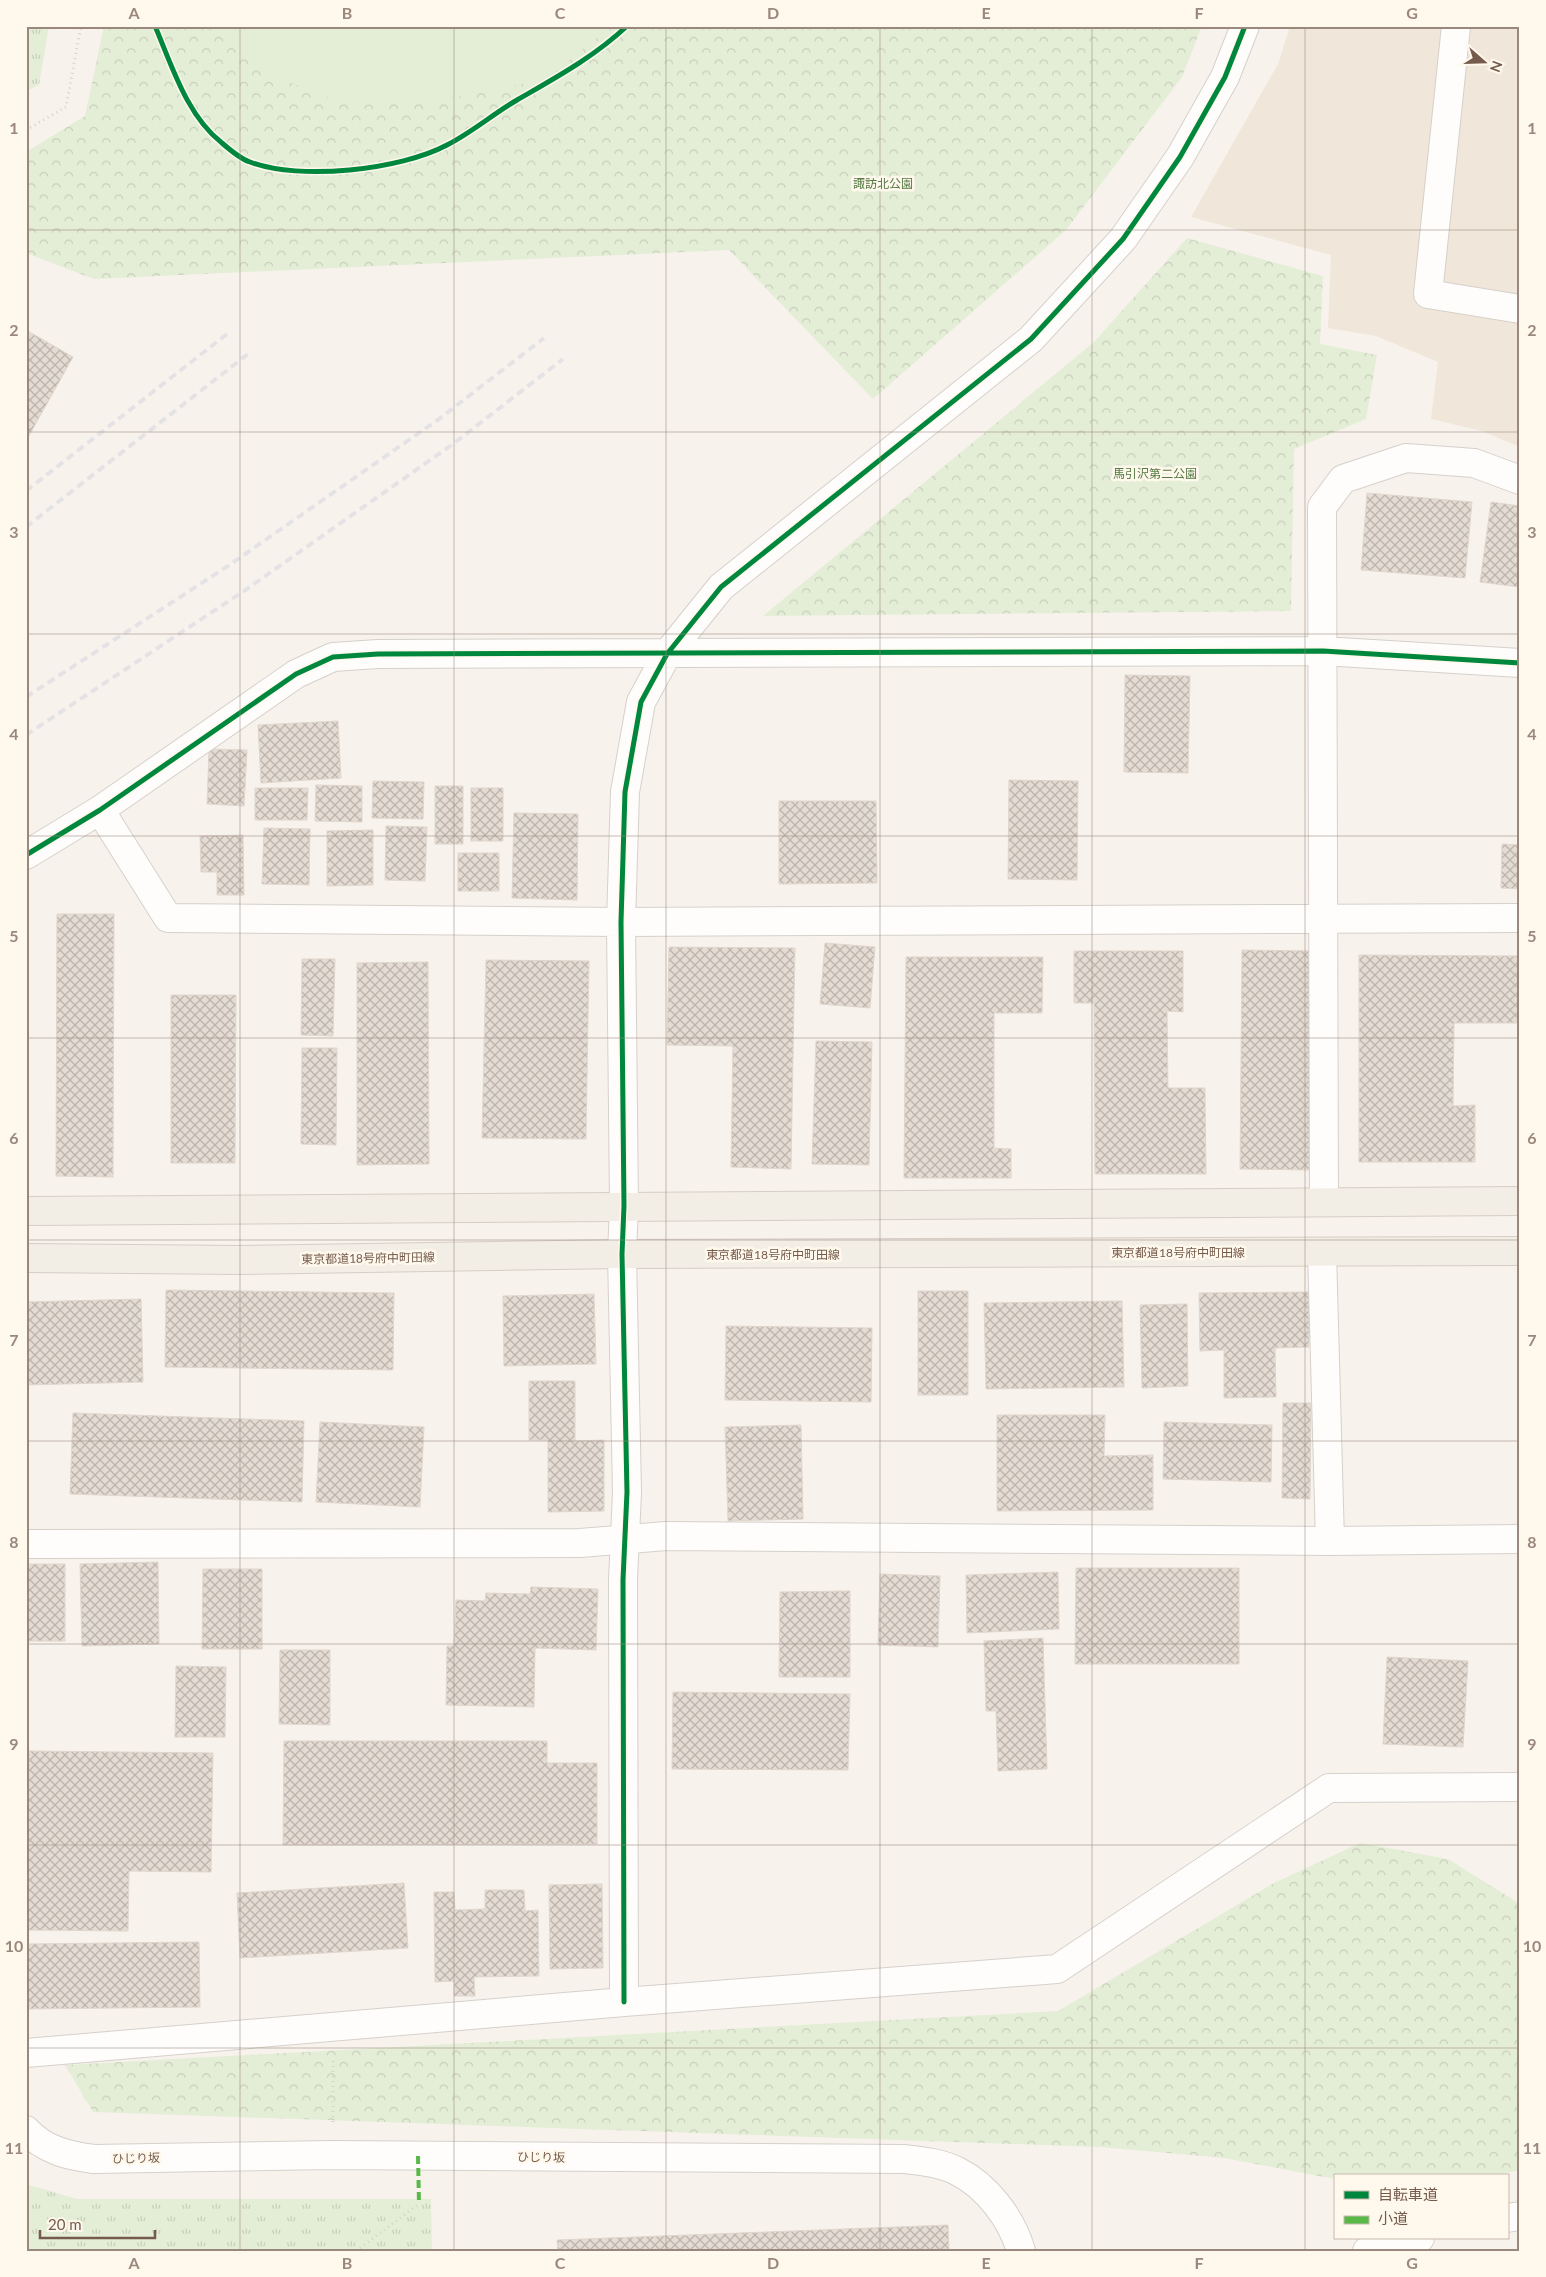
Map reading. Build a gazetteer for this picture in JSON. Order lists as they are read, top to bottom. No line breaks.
{"streets":{"main road":["東京都道18号府中町田線"],"street":["ひじり坂"]},"parks":["諏訪北公園","馬引沢第二公園"],"legend":["自転車道","小道"],"scale_bar":"20 m","north":"right","grid":{"columns":["A","B","C","D","E","F","G"],"rows":["1","2","3","4","5","6","7","8","9","10","11"]}}
